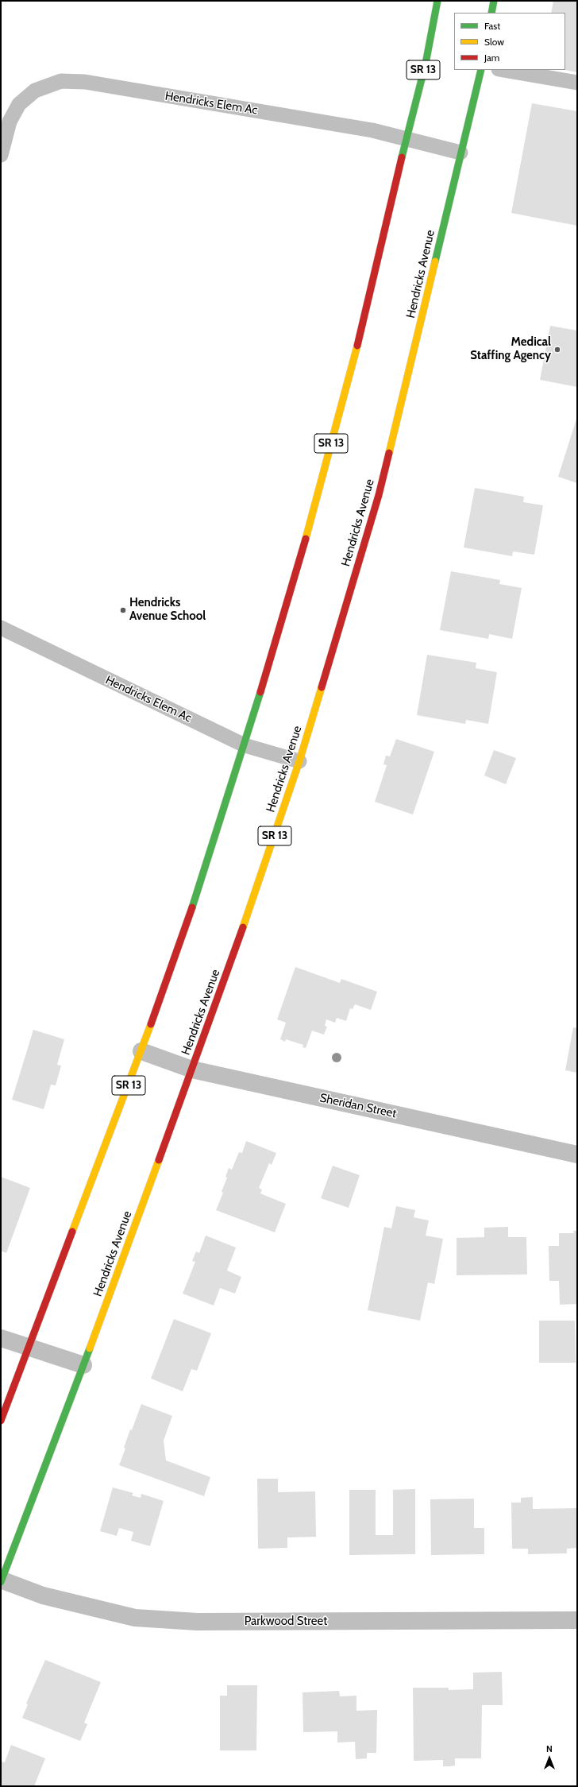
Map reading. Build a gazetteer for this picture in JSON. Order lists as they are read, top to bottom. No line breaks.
{"streets":{"main road":["SR 13","Hendricks Avenue"],"street":["Sheridan Street","Parkwood Street"],"lane":["Hendricks Elem Ac"]},"crossings":[["SR 13","Hendricks Elem Ac"],["SR 13","Sheridan Street"],["Hendricks Elem Ac","Hendricks Avenue"],["Hendricks Avenue","Sheridan Street"],["Hendricks Avenue","Parkwood Street"]],"places":["Medical Staffing Agency","Hendricks Avenue School"],"legend":["Fast","Slow","Jam"],"north":"top"}
